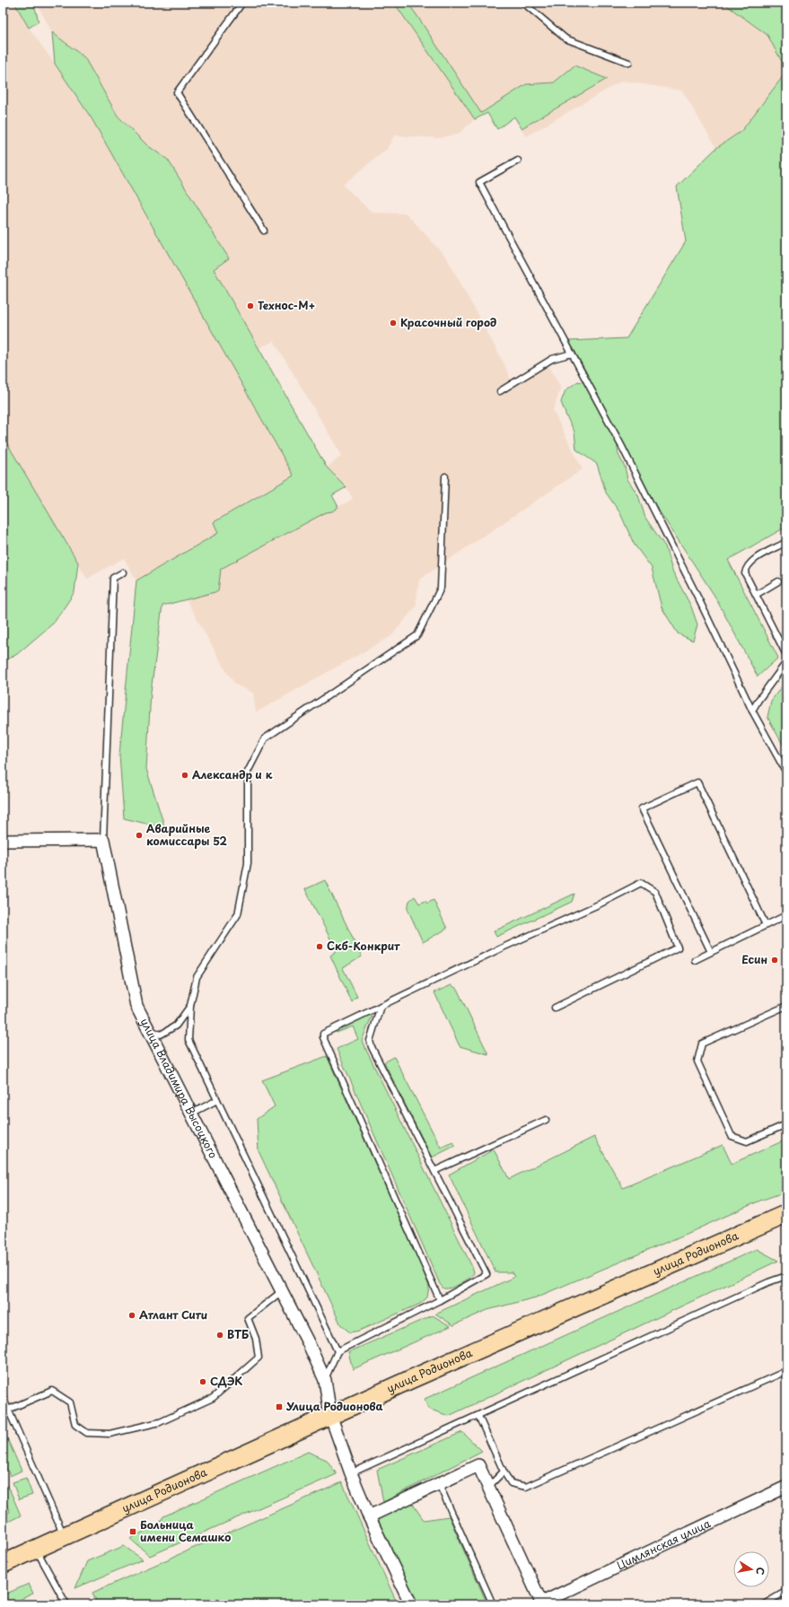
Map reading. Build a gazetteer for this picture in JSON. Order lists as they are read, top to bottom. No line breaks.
{"streets":{"main road":["улица Родионова"],"street":["улица Владимира Высоцкого","Цимлянская улица"]},"crossings":[["улица Владимира Высоцкого","улица Родионова"]],"places":{"other":["Технос-М+","Красочный город","Александр и к","Аварийные комиссары 52","Скб-Конкрит","Есин","Атлант Сити","ВТБ","СДЭК"],"transit":["Улица Родионова","Больница имени Семашко"]},"north":"right"}
